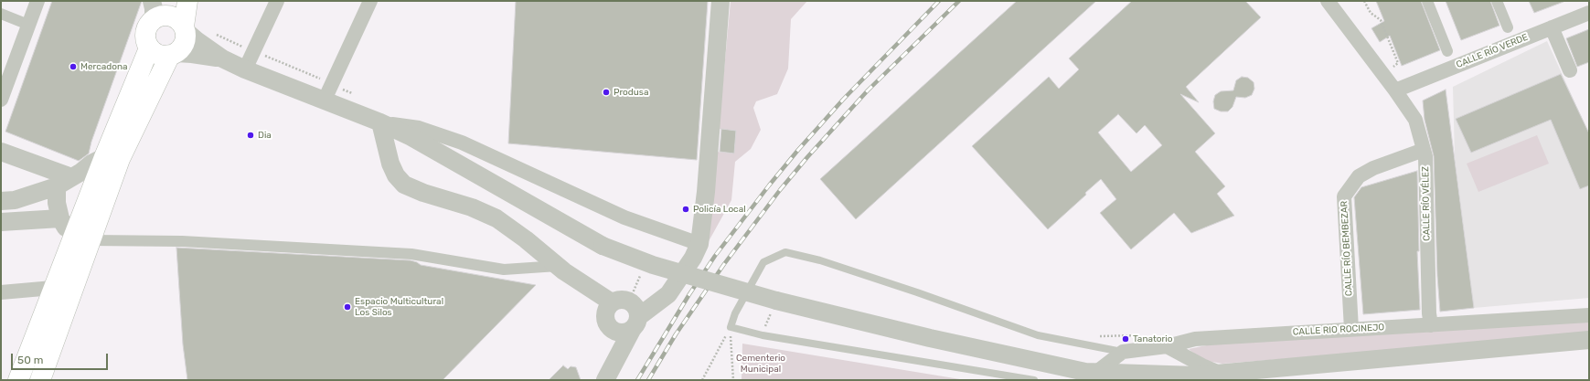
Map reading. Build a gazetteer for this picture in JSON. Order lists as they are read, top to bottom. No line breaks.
{"streets":{"street":["CALLE RÍO VERDE","CALLE RÍO VÉLEZ","CALLE RÍO BEMBEZAR","CALLE RIO ROCINEJO"]},"crossings":[["CALLE RÍO VERDE","CALLE RÍO VÉLEZ"],["CALLE RÍO VÉLEZ","CALLE RÍO BEMBEZAR"],["CALLE RÍO VÉLEZ","CALLE RIO ROCINEJO"],["CALLE RÍO BEMBEZAR","CALLE RIO ROCINEJO"]],"parks":["Cementerio Municipal"],"places":["Mercadona","Produsa","Dia","Policía Local","Espacio Multicultural Los Silos","Tanatorio"],"scale_bar":"50 m"}
